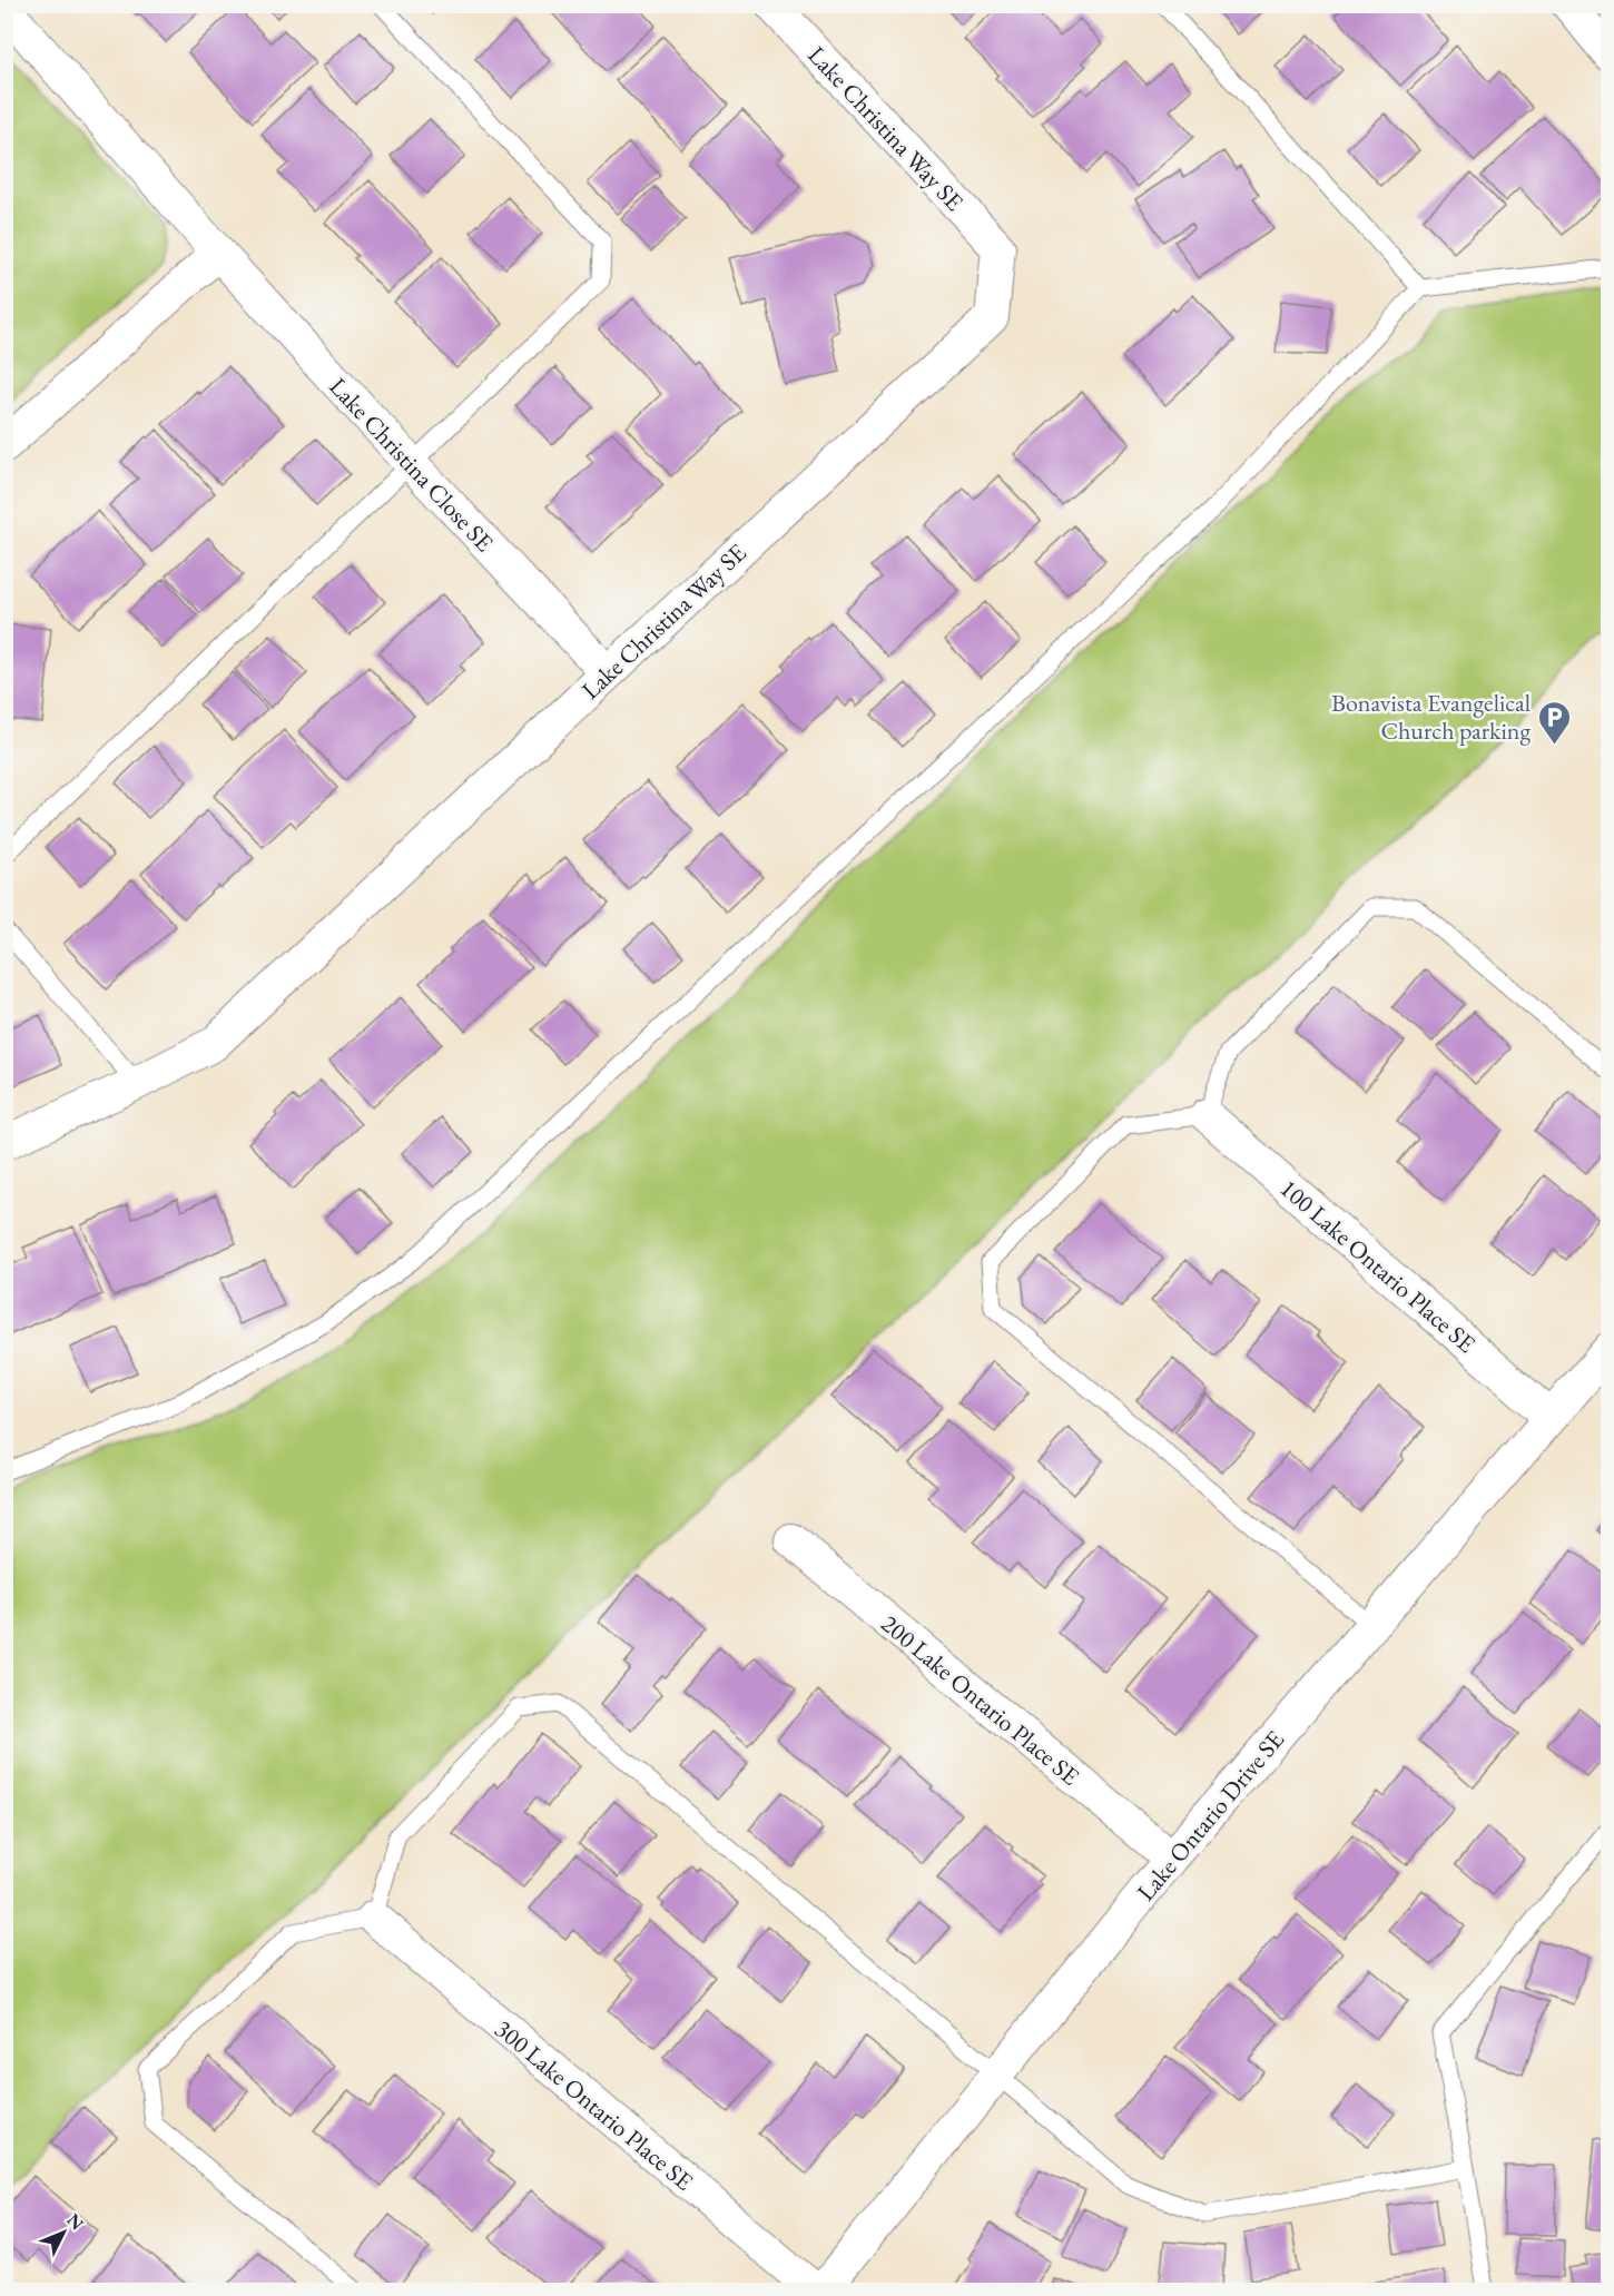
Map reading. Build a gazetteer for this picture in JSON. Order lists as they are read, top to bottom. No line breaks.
{"streets":{"street":["Lake Christina Way SE","Lake Christina Close SE","100 Lake Ontario Place SE","200 Lake Ontario Place SE","Lake Ontario Drive SE","300 Lake Ontario Place SE"]},"crossings":[["Lake Christina Way SE","Lake Christina Close SE"],["100 Lake Ontario Place SE","Lake Ontario Drive SE"],["200 Lake Ontario Place SE","Lake Ontario Drive SE"]],"places":{"parking":["Bonavista Evangelical Church parking"]},"north":"top right"}
